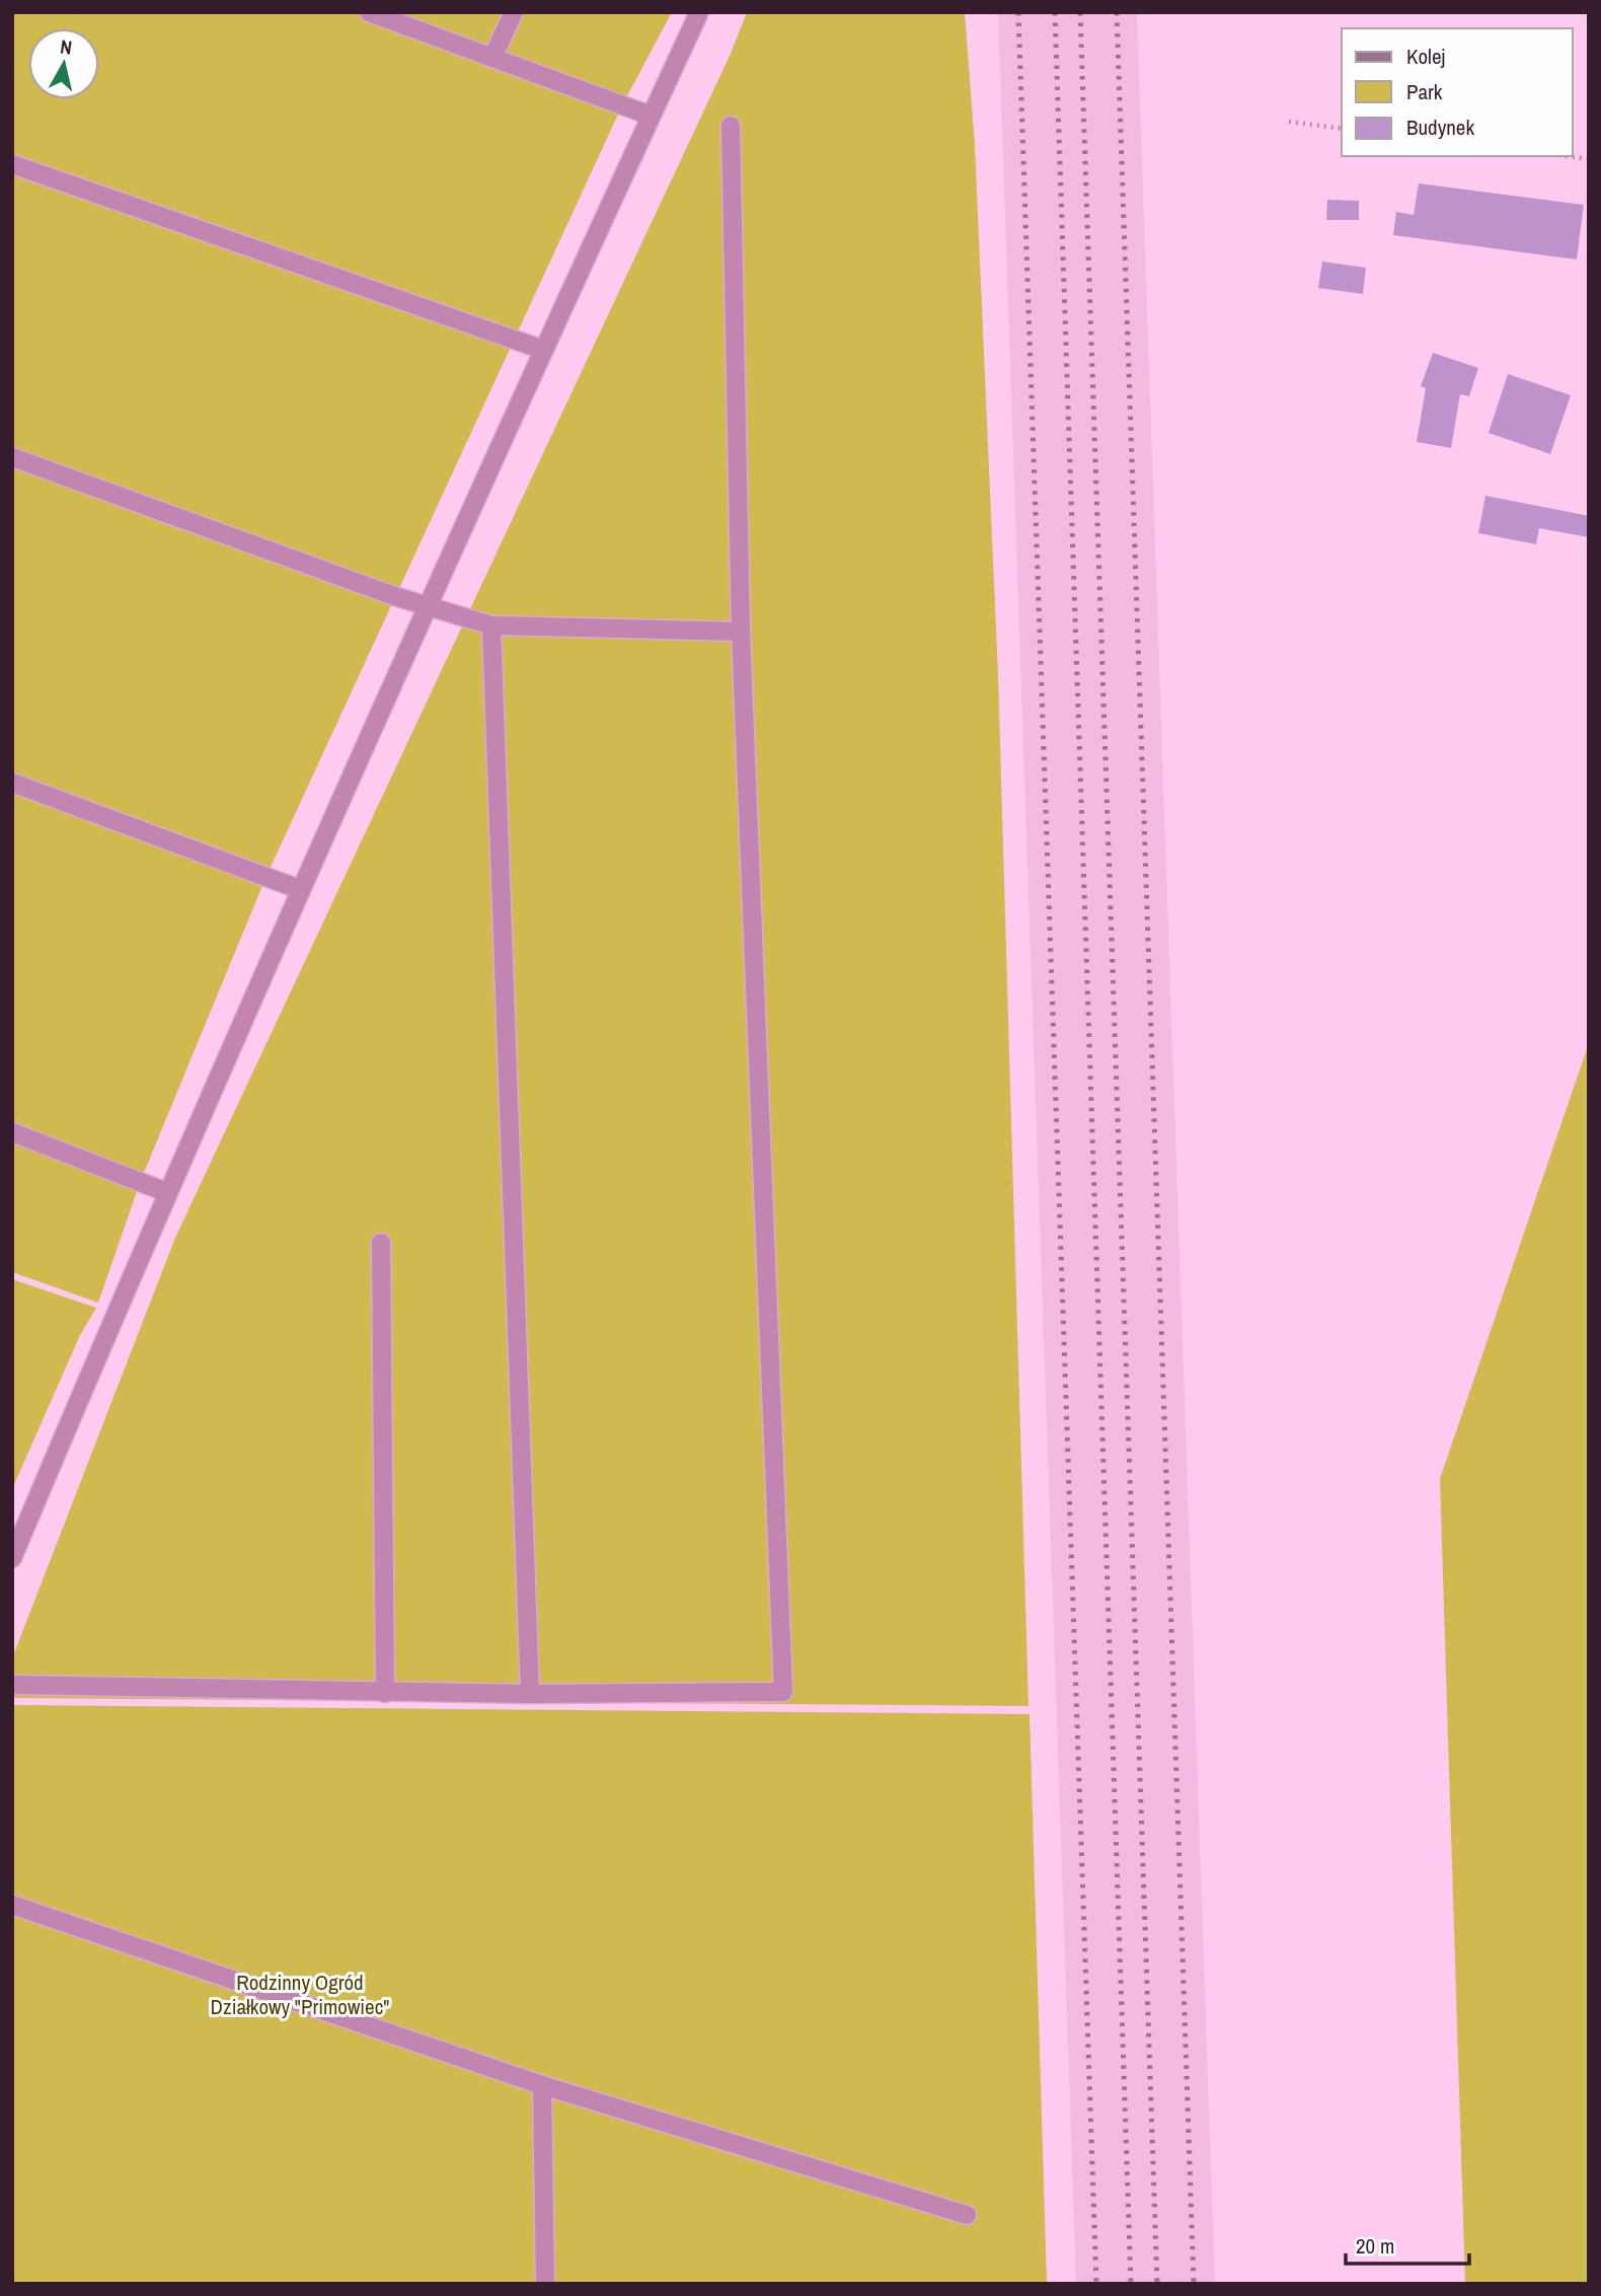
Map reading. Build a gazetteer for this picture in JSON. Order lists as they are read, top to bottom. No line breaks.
{"parks":["Rodzinny Ogród Działkowy \"Primowiec\""],"legend":["Kolej","Park","Budynek"],"scale_bar":"20 m","north":"top"}
